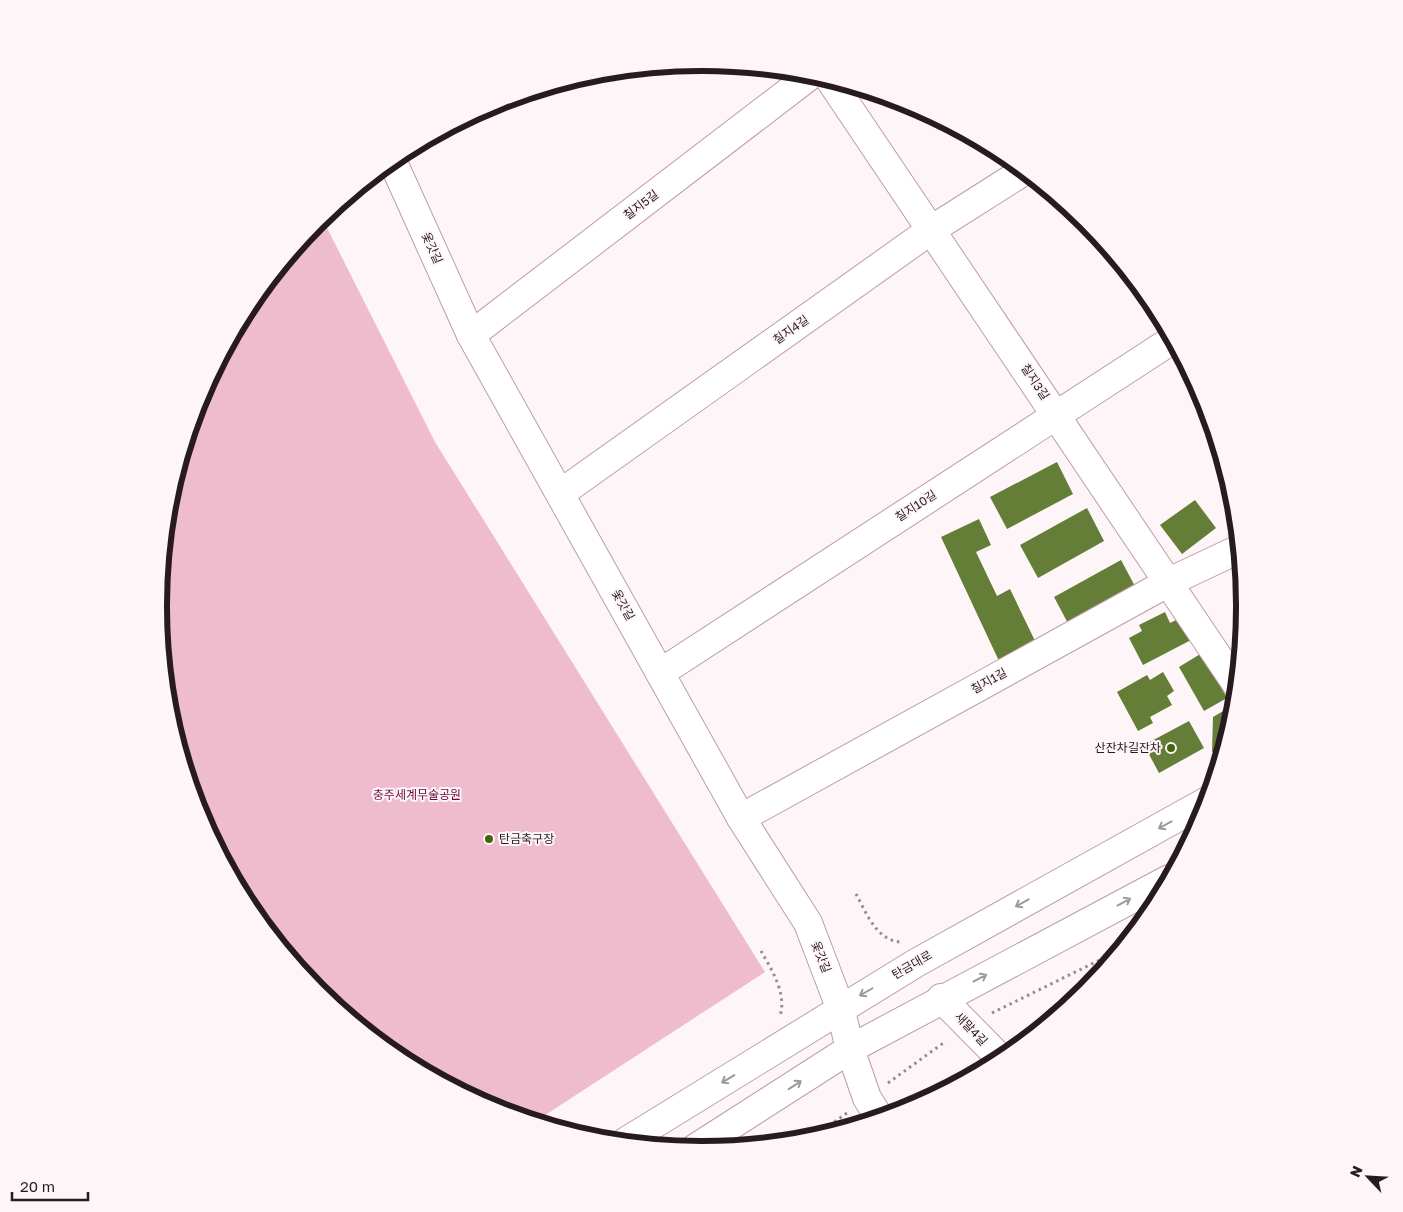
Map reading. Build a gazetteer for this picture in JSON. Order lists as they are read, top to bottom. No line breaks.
{"streets":{"street":["칠지5길","옻갓길","칠지4길","칠지3길","칠지10길","칠지1길","탄금대로","새말4길"]},"crossings":[["칠지5길","옻갓길"],["옻갓길","칠지4길"],["옻갓길","칠지10길"],["옻갓길","칠지1길"],["옻갓길","탄금대로"],["칠지4길","칠지3길"],["칠지3길","칠지10길"],["칠지3길","칠지1길"]],"parks":["충주세계무술공원"],"places":["산잔차길잔차","탄금축구장"],"scale_bar":"20 m","north":"top left"}
